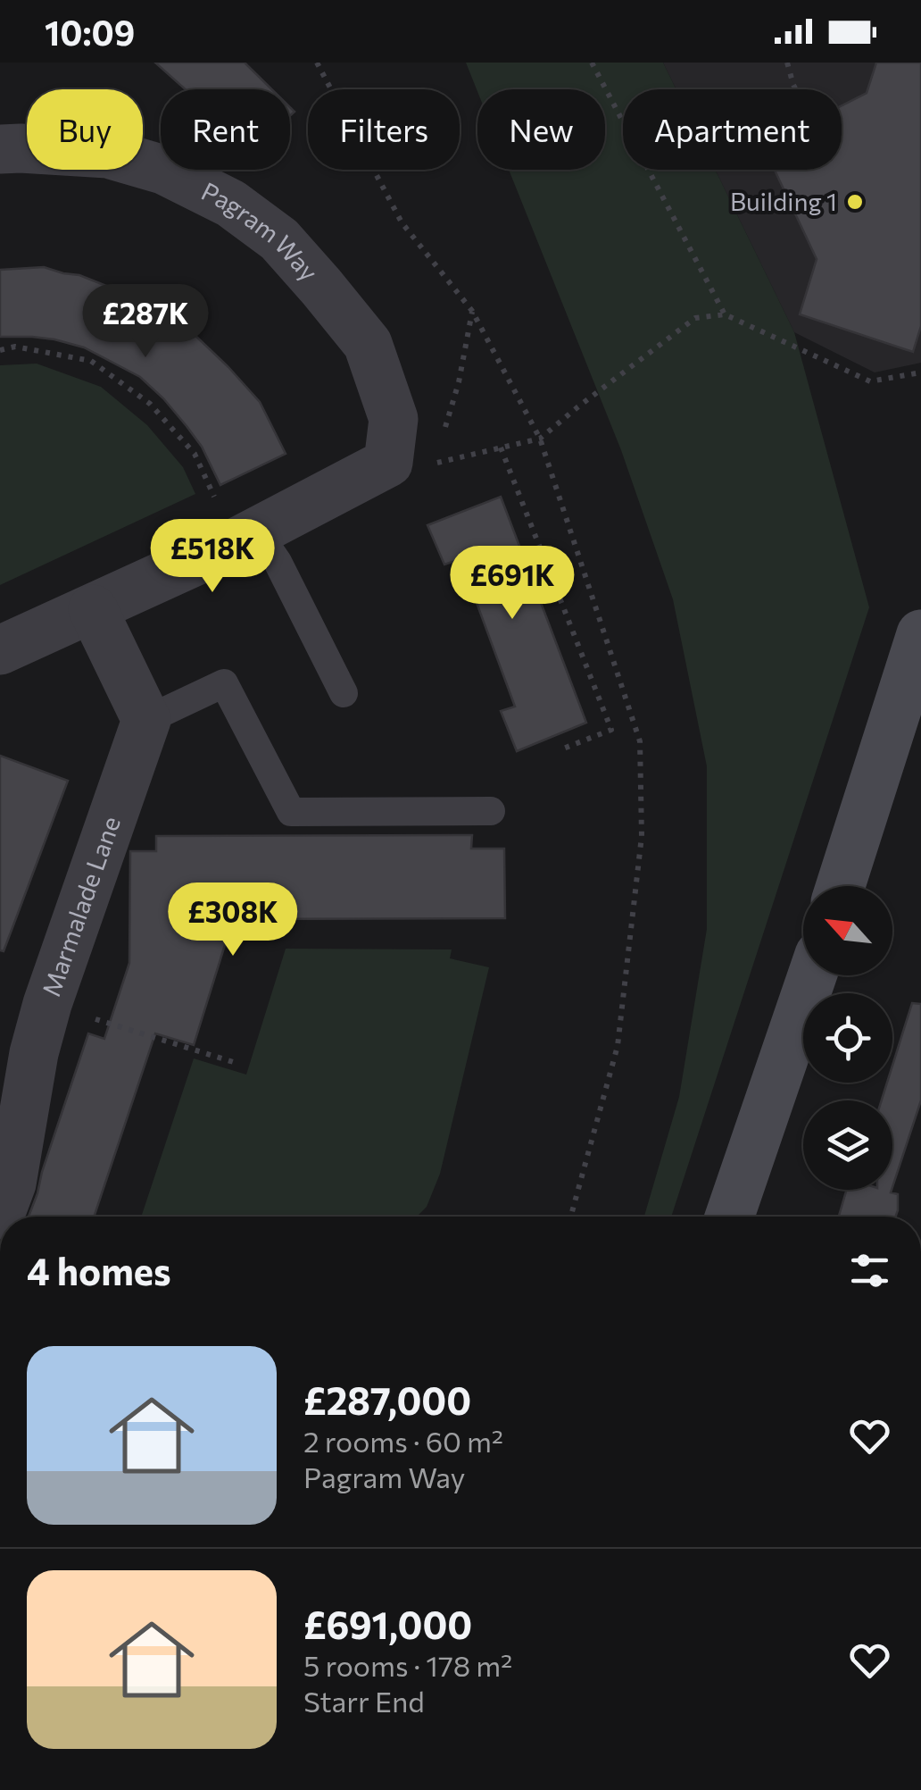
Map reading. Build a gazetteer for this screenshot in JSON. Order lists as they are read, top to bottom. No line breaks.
{"streets":{"street":["Pagram Way","Marmalade Lane"]},"places":["Building 1"],"north":"top left","page":{"status":"10:09","chip":["Buy","Rent","Filters","New","Apartment"],"price":["£287K","£518K","£691K","£308K"],"heading":"4 homes","list":[{"name":"£287,000","note":"2 rooms · 60 m² · Pagram Way"},{"name":"£691,000","note":"5 rooms · 178 m² · Starr End"}]}}
